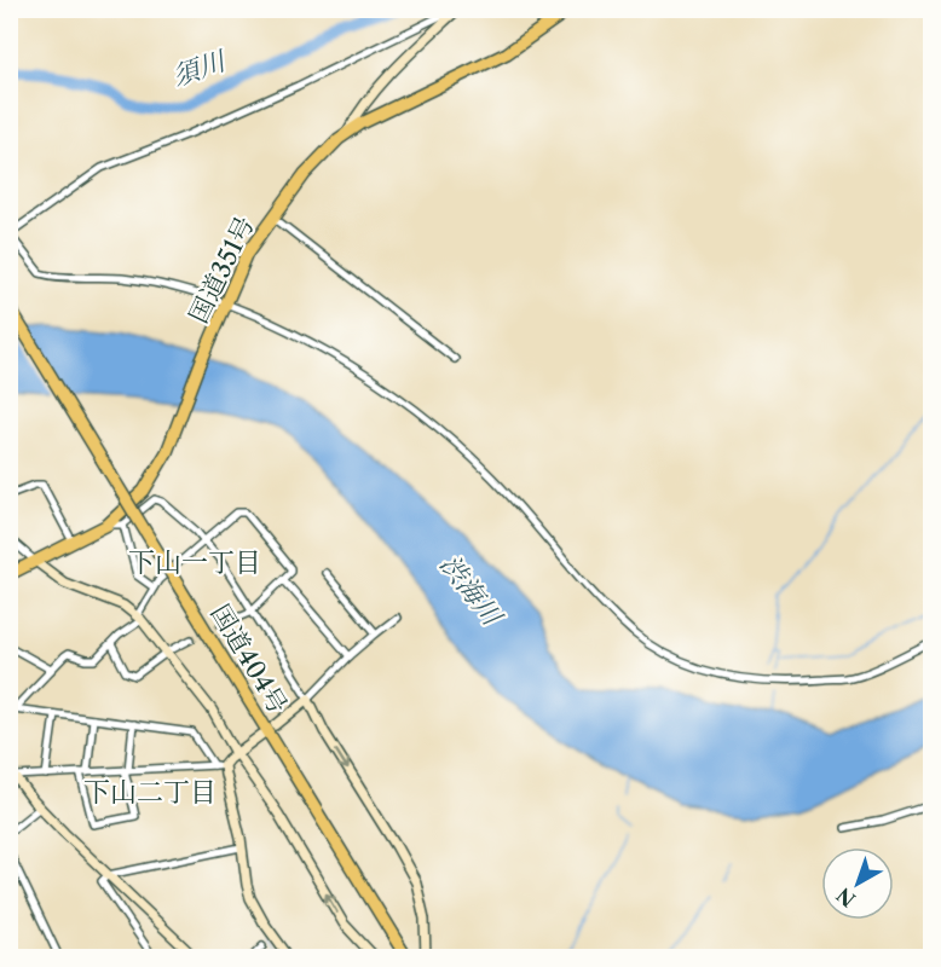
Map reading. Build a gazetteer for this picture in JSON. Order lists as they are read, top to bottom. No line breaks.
{"streets":{"highway":["国道351号","国道404号"]},"districts":["下山一丁目","下山二丁目"],"water":["須川","渋海川"],"north":"bottom left"}
